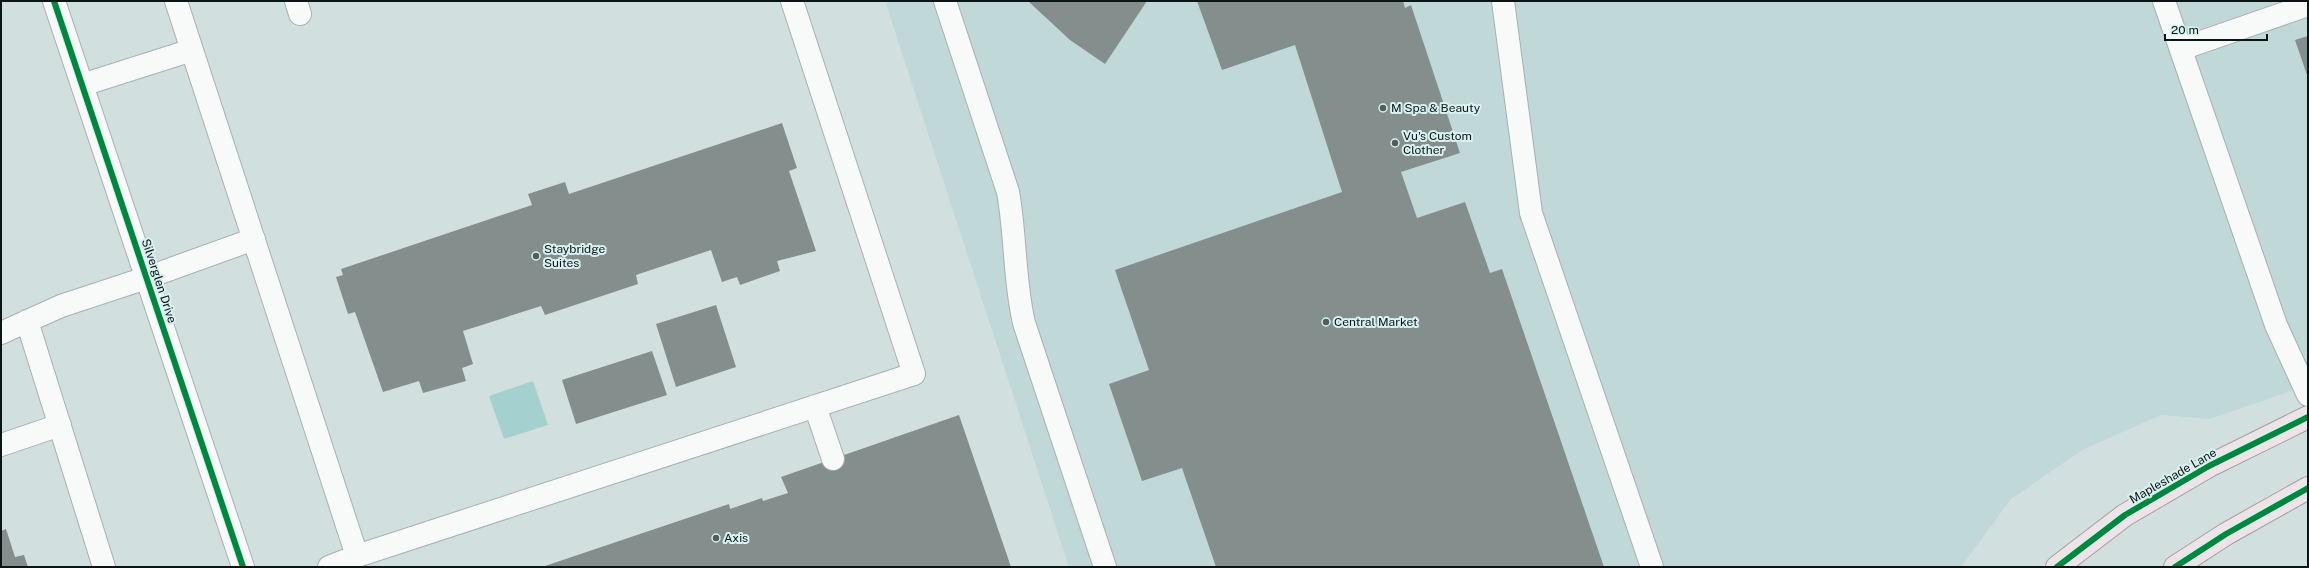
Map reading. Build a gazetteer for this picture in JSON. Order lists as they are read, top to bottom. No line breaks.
{"streets":{"main road":["Mapleshade Lane"],"street":["Silverglen Drive"]},"places":["M Spa & Beauty","Vu's Custom Clother","Staybridge Suites","Central Market","Axis"],"scale_bar":"20 m"}
